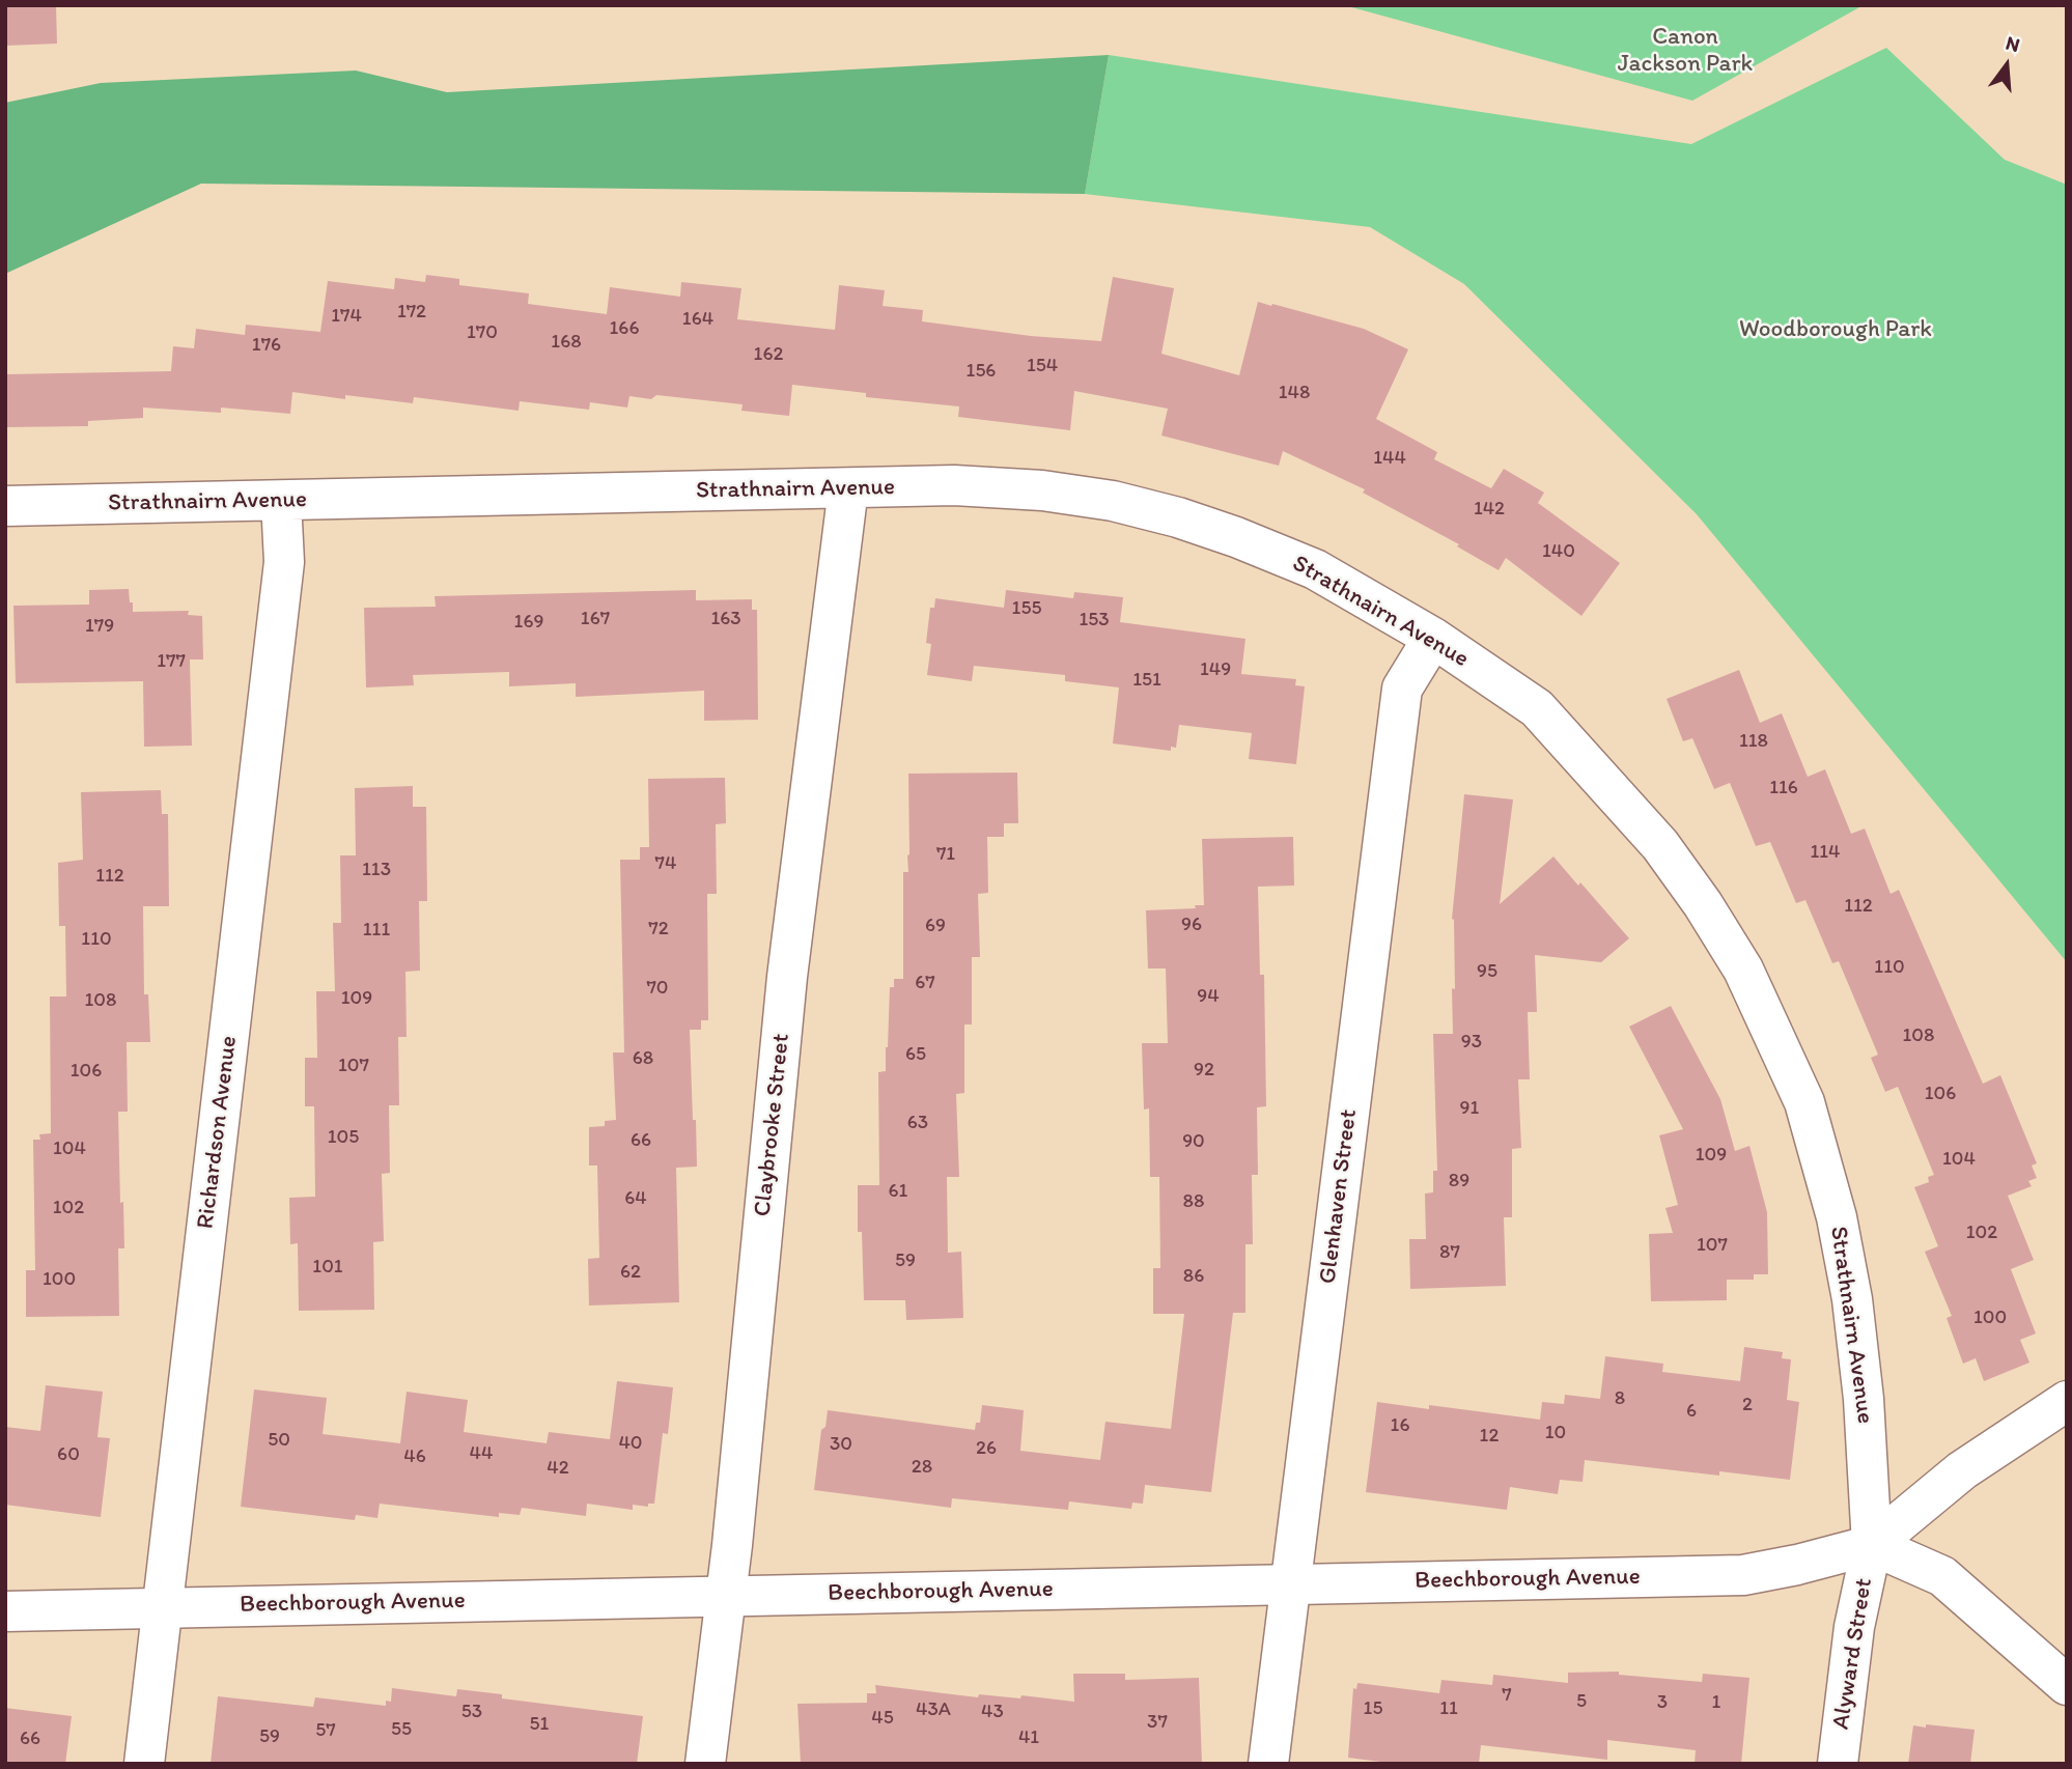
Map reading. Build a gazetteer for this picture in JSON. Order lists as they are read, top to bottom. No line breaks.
{"streets":{"street":["Strathnairn Avenue","Claybrooke Street","Richardson Avenue","Glenhaven Street","Beechborough Avenue","Alyward Street"]},"crossings":[["Strathnairn Avenue","Claybrooke Street"],["Strathnairn Avenue","Richardson Avenue"],["Strathnairn Avenue","Glenhaven Street"],["Strathnairn Avenue","Beechborough Avenue"],["Strathnairn Avenue","Alyward Street"],["Claybrooke Street","Beechborough Avenue"],["Richardson Avenue","Beechborough Avenue"],["Glenhaven Street","Beechborough Avenue"],["Beechborough Avenue","Alyward Street"]],"parks":["Canon Jackson Park","Woodborough Park"],"house_numbers":["172","174","164","166","170","168","176","162","154","156","148","144","142","140","155","167","163","153","169","179","177","149","151","118","116","114","71","74","113","112","112","96","69","72","111","110","110","95","67","70","94","109","108","108","93","65","68","107","92","106","106","91","63","105","66","90","104","109","104","89","61","64","88","102","102","107","87","59","101","62","86","100","100","8","2","6","16","10","12","50","40","30","26","44","60","46","28","42","7","5","3","1","15","11","43A","53","43","45","37","51","55","57","59","41","66"],"north":"top"}
